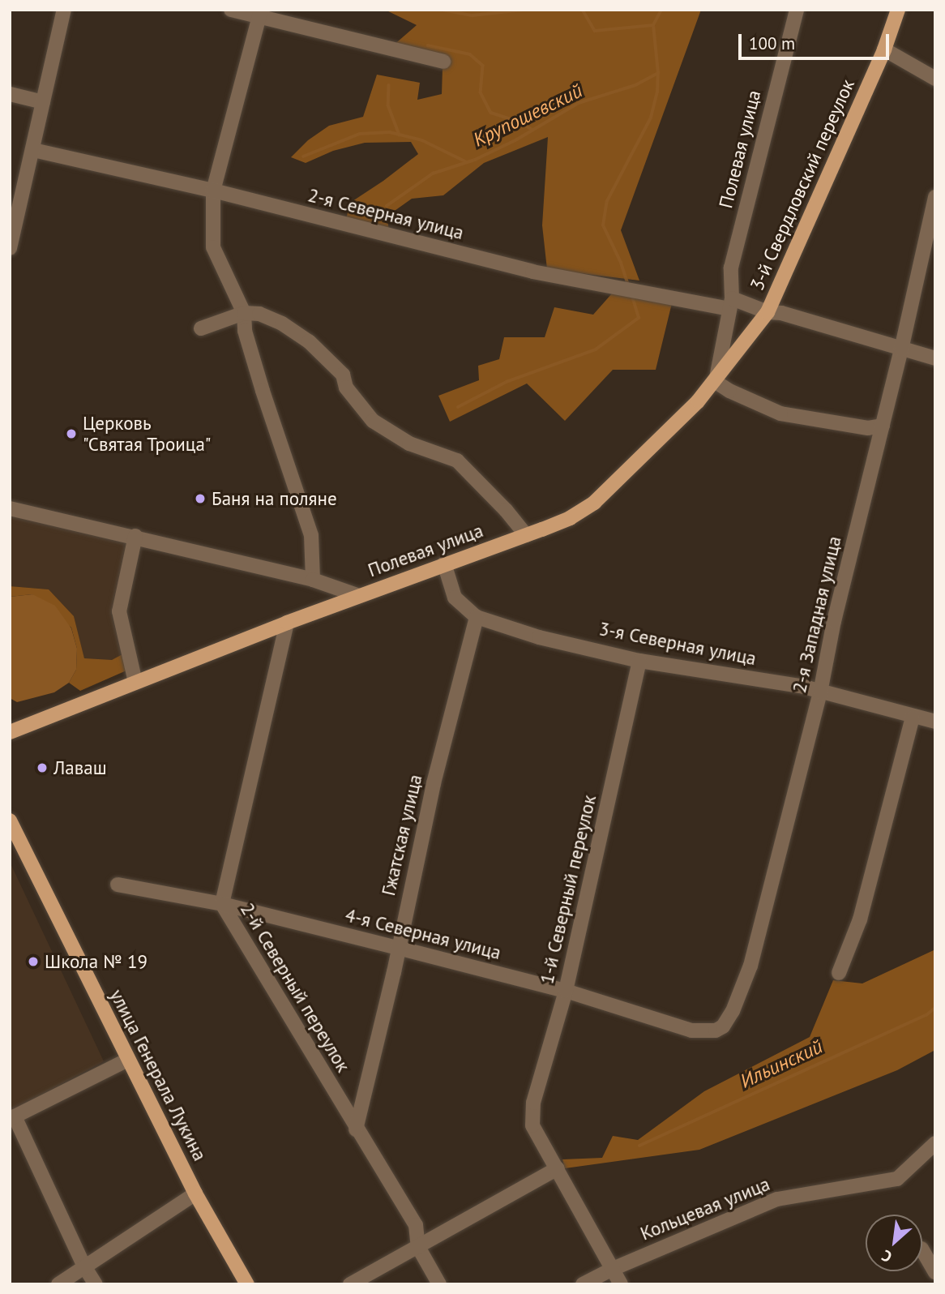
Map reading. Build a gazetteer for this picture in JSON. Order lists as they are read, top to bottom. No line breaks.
{"streets":{"main road":["Полевая улица","3-й Свердловский переулок","улица Генерала Лукина"],"street":["2-я Северная улица","2-я Западная улица","3-я Северная улица","Гжатская улица","1-й Северный переулок","4-я Северная улица","2-й Северный переулок","Кольцевая улица"]},"crossings":[["Полевая улица","3-й Свердловский переулок"],["Полевая улица","2-я Северная улица"],["Полевая улица","3-я Северная улица"],["Полевая улица","2-й Северный переулок"],["3-й Свердловский переулок","2-я Северная улица"],["2-я Северная улица","2-я Западная улица"],["2-я Западная улица","3-я Северная улица"],["2-я Западная улица","4-я Северная улица"],["3-я Северная улица","Гжатская улица"],["3-я Северная улица","1-й Северный переулок"],["Гжатская улица","4-я Северная улица"],["Гжатская улица","2-й Северный переулок"],["1-й Северный переулок","4-я Северная улица"],["4-я Северная улица","2-й Северный переулок"]],"water":["Крупошевский","Ильинский"],"places":["Церковь \"Святая Троица\"","Баня на поляне","Лаваш","Школа № 19"],"scale_bar":"100 m","north":"bottom left"}
